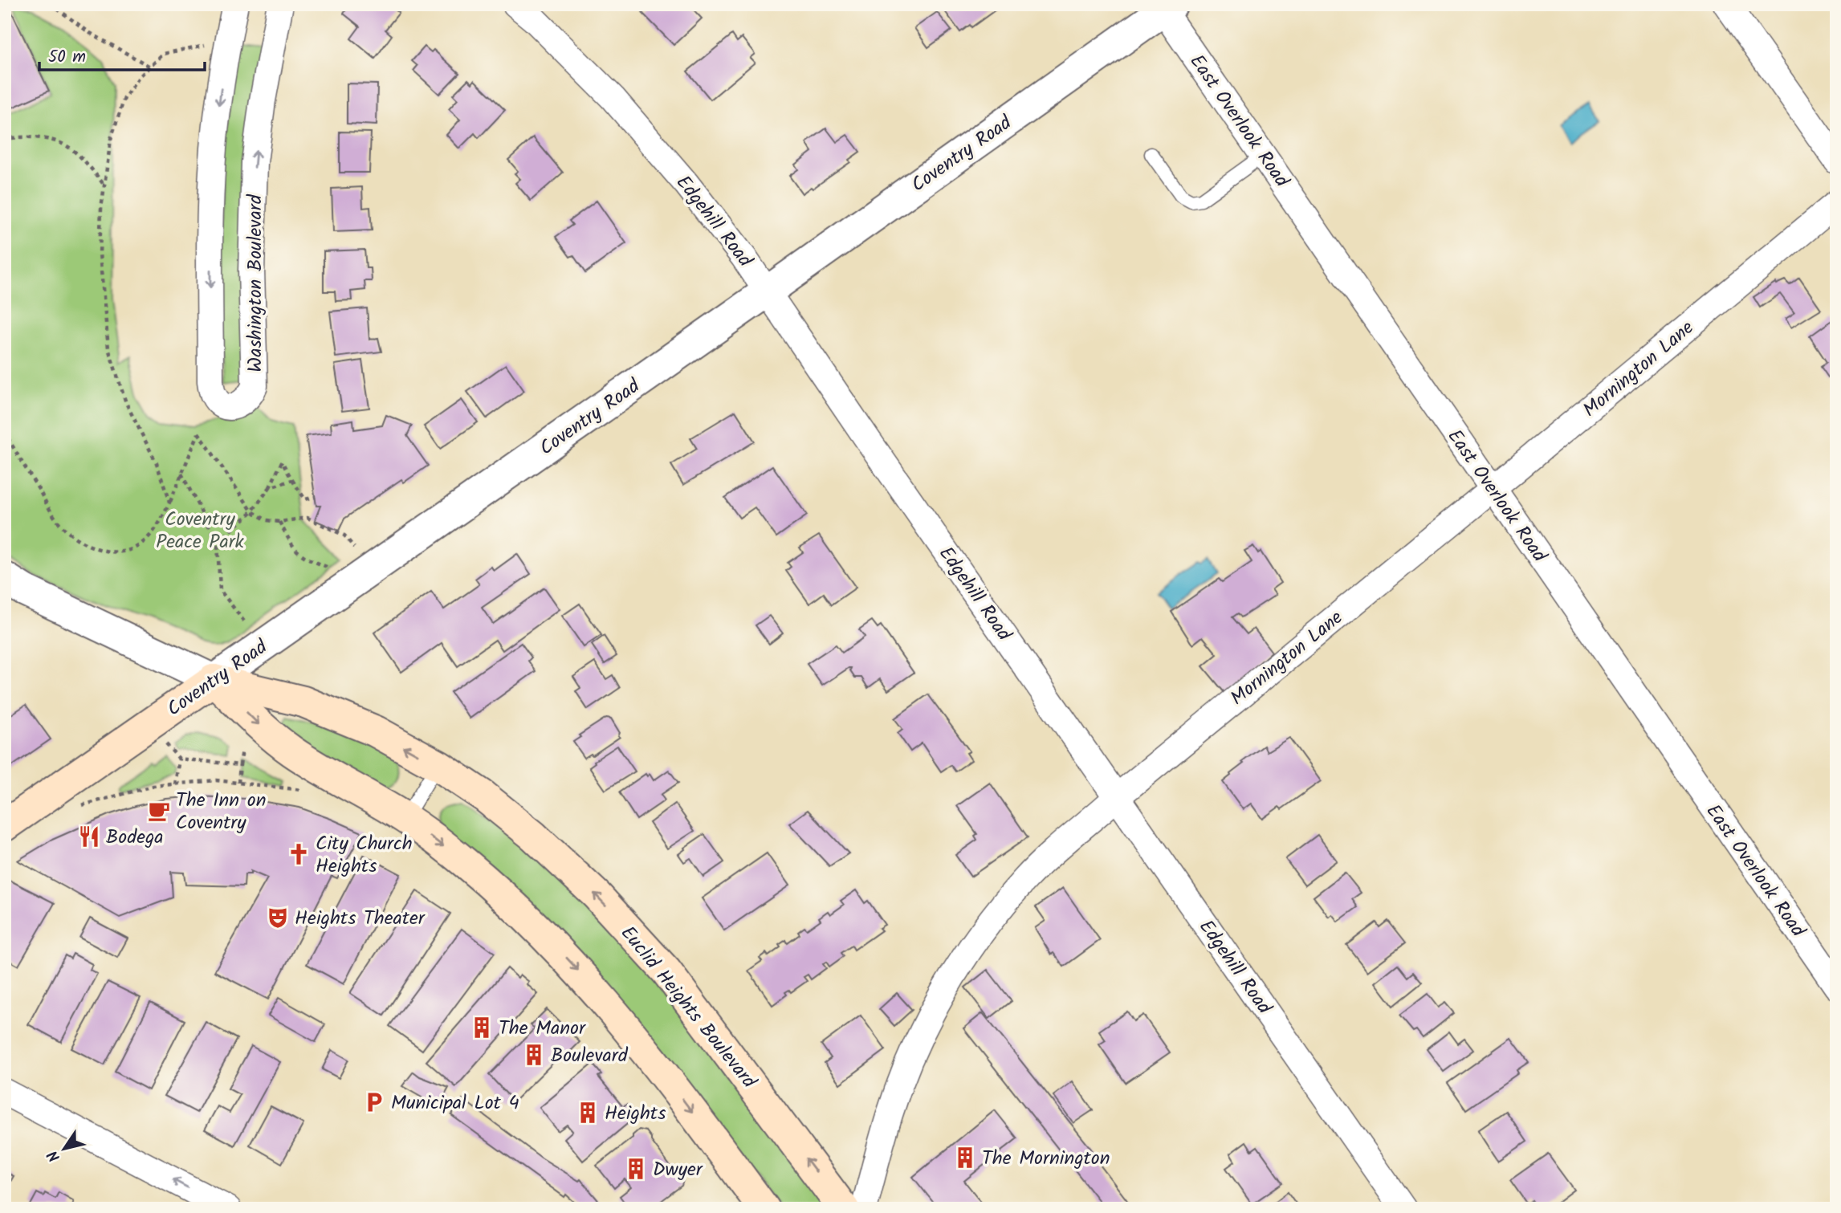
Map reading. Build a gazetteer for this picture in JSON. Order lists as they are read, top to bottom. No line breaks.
{"streets":{"main road":["Coventry Road","Euclid Heights Boulevard"],"street":["East Overlook Road","Edgehill Road","Washington Boulevard","Mornington Lane"]},"crossings":[["East Overlook Road","Coventry Road"],["East Overlook Road","Mornington Lane"],["Coventry Road","Edgehill Road"],["Coventry Road","Euclid Heights Boulevard"],["Edgehill Road","Mornington Lane"]],"parks":["Coventry Peace Park"],"places":{"cafe":["The Inn on Coventry"],"restaurant":["Bodega"],"church":["City Church Heights"],"theatre":["Heights Theater"],"building":["The Manor","Boulevard","Heights","The Mornington","Dwyer"],"parking":["Municipal Lot 4"]},"scale_bar":"50 m","north":"bottom left"}
